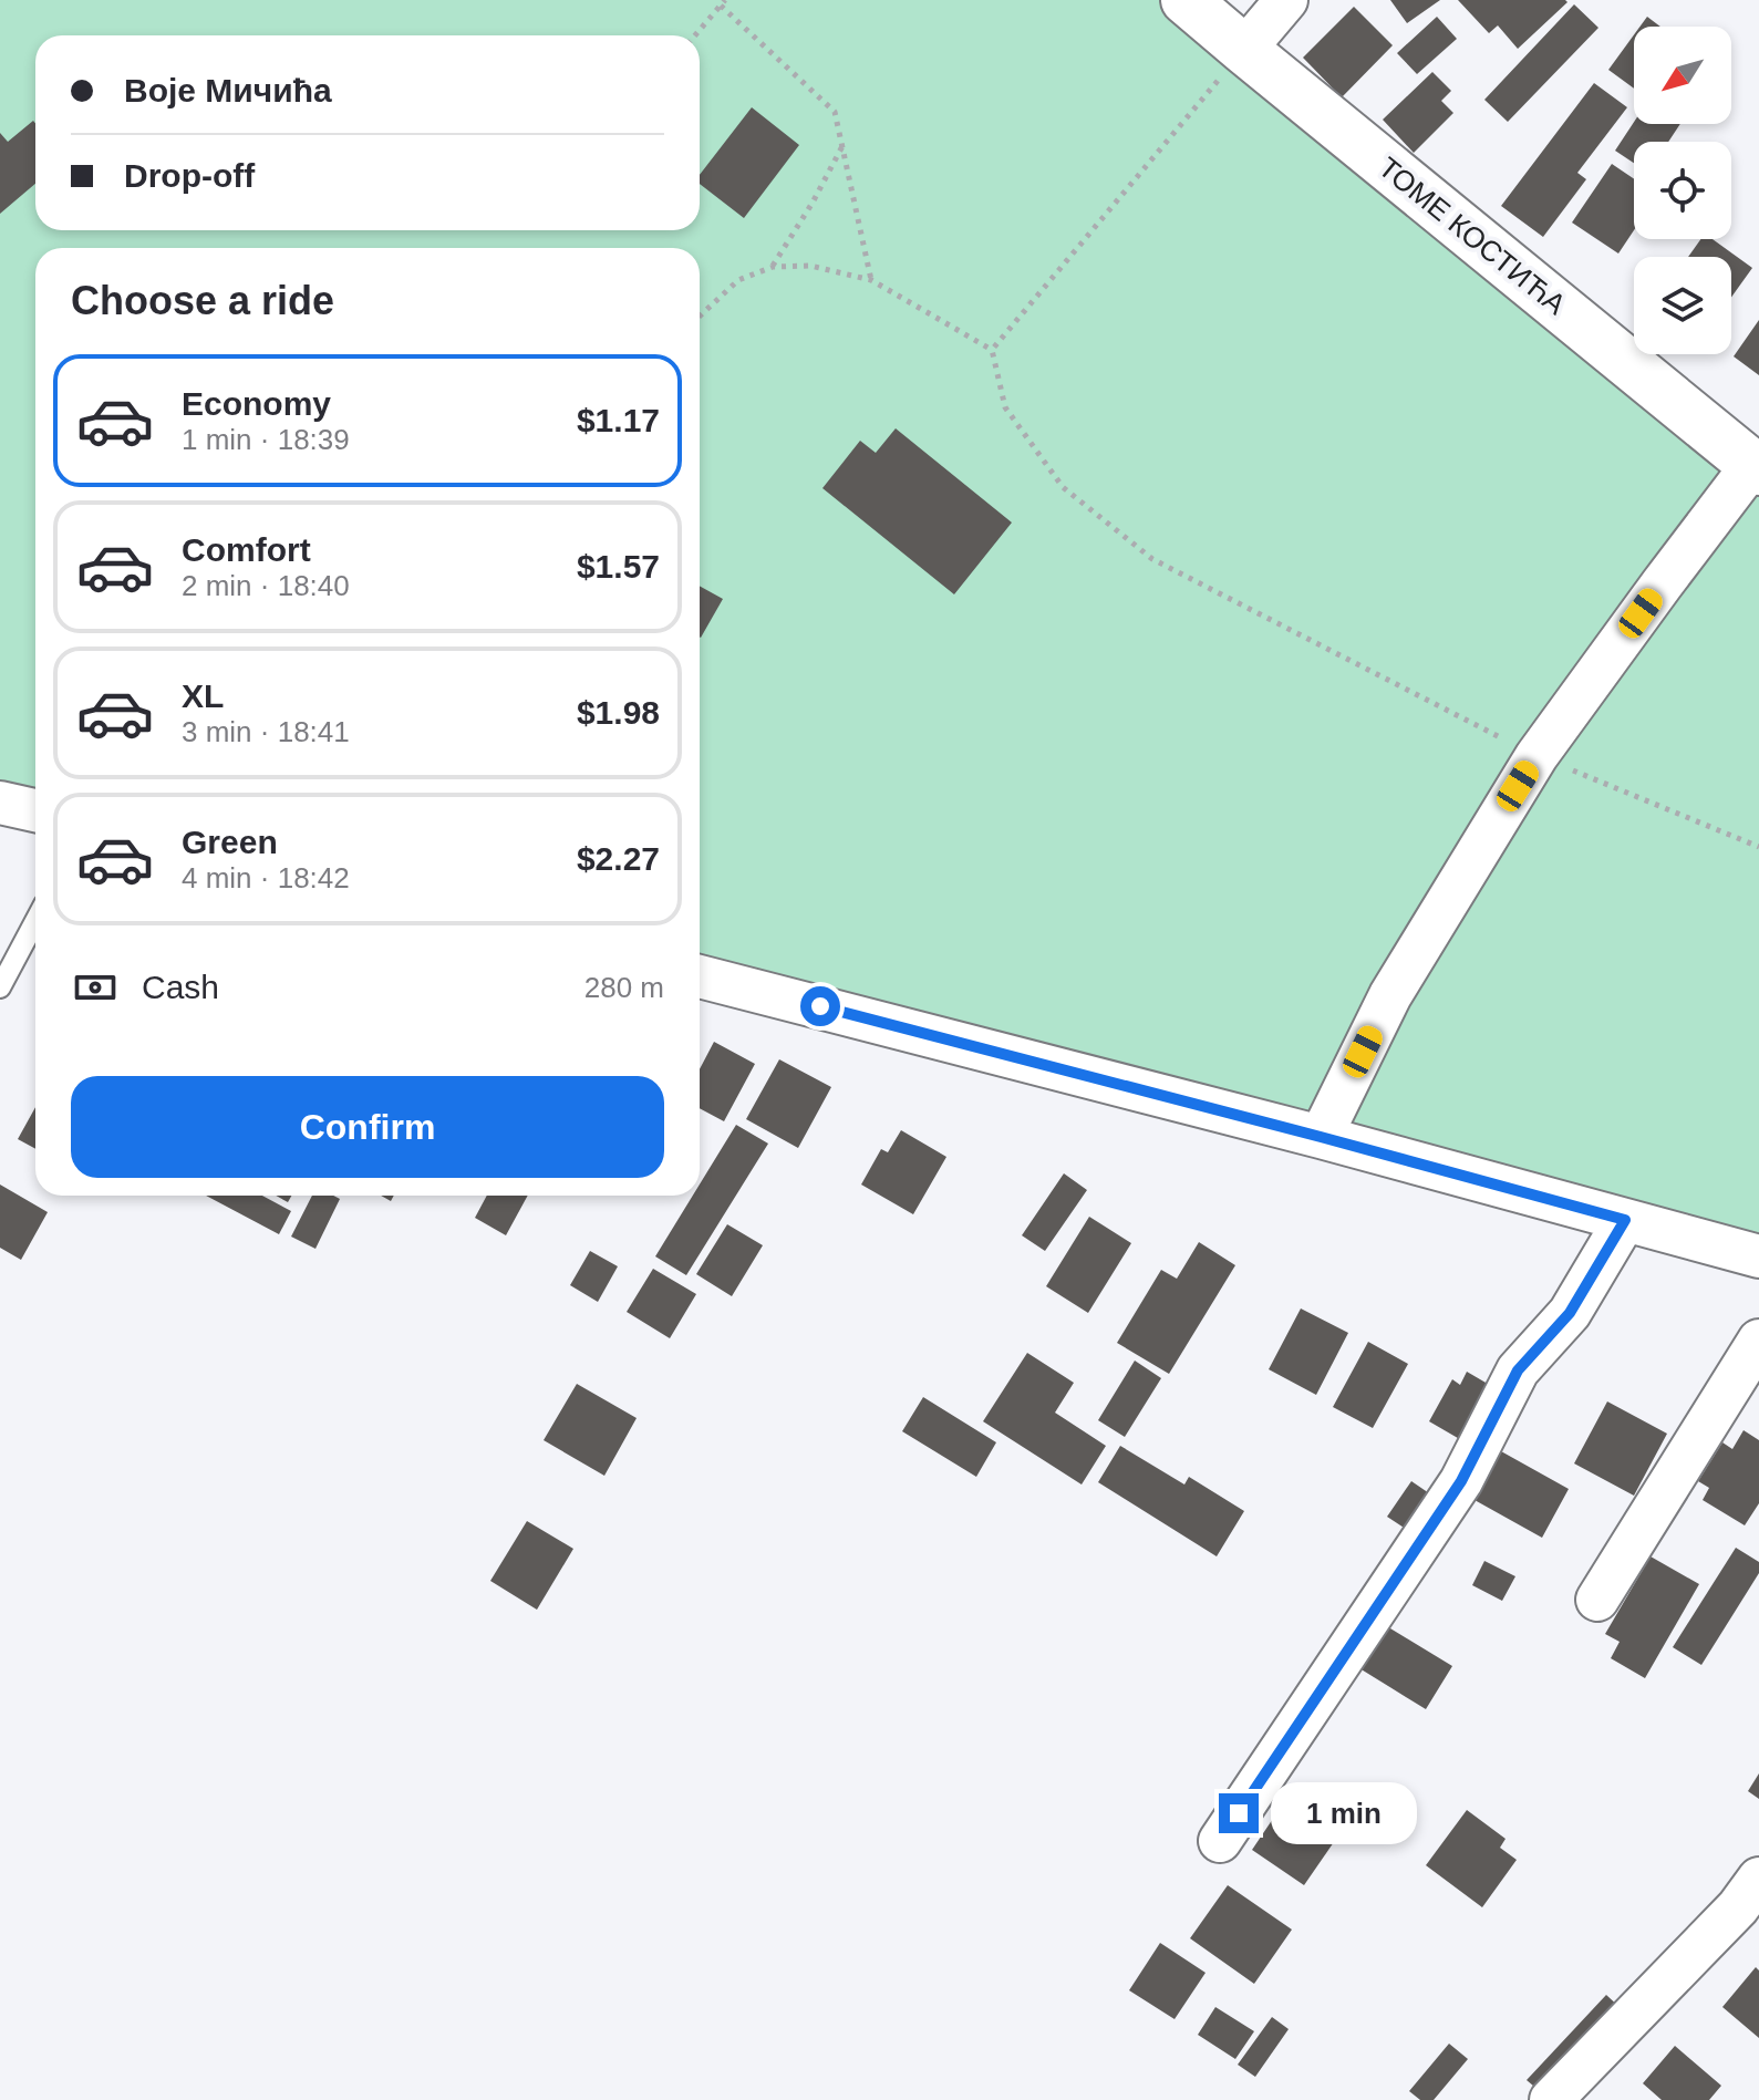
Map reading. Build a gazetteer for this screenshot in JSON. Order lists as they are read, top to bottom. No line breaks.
{"streets":{"street":["ТОМЕ КОСТИЋА"]},"north":"bottom left","page":{"banner":["Воје Мичића","Drop-off"],"heading":"Choose a ride","list":[{"name":"Economy","note":"1 min · 18:39","value":"$1.17"},{"name":"Comfort","note":"2 min · 18:40","value":"$1.57"},{"name":"XL","note":"3 min · 18:41","value":"$1.98"},{"name":"Green","note":"4 min · 18:42","value":"$2.27"}],"pay":["Cash","280 m"],"buttons":"Confirm","bubble":"1 min"}}
